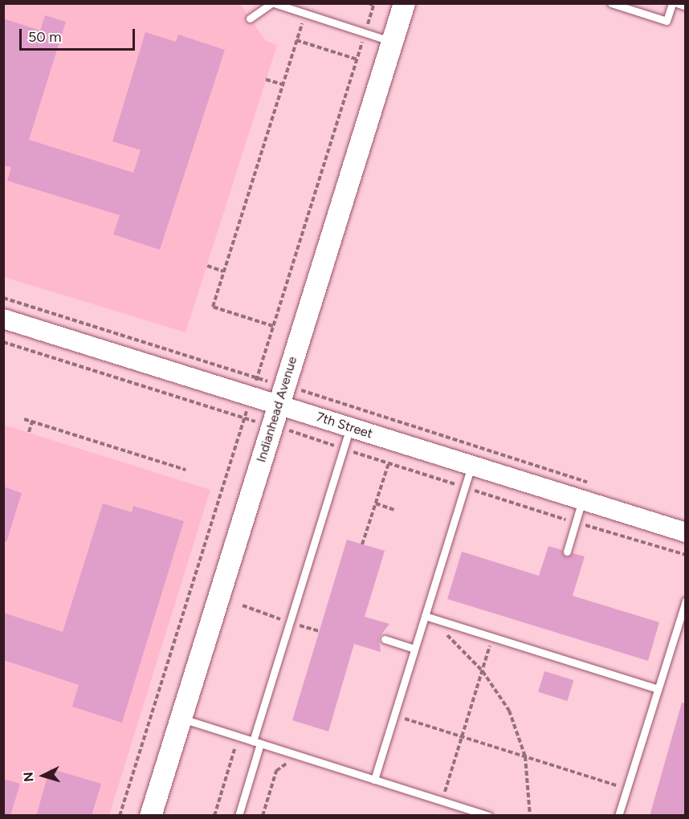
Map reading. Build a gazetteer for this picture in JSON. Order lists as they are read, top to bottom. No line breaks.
{"streets":{"main road":["Indianhead Avenue"],"street":["7th Street"]},"crossings":[["Indianhead Avenue","7th Street"]],"scale_bar":"50 m","north":"left"}
